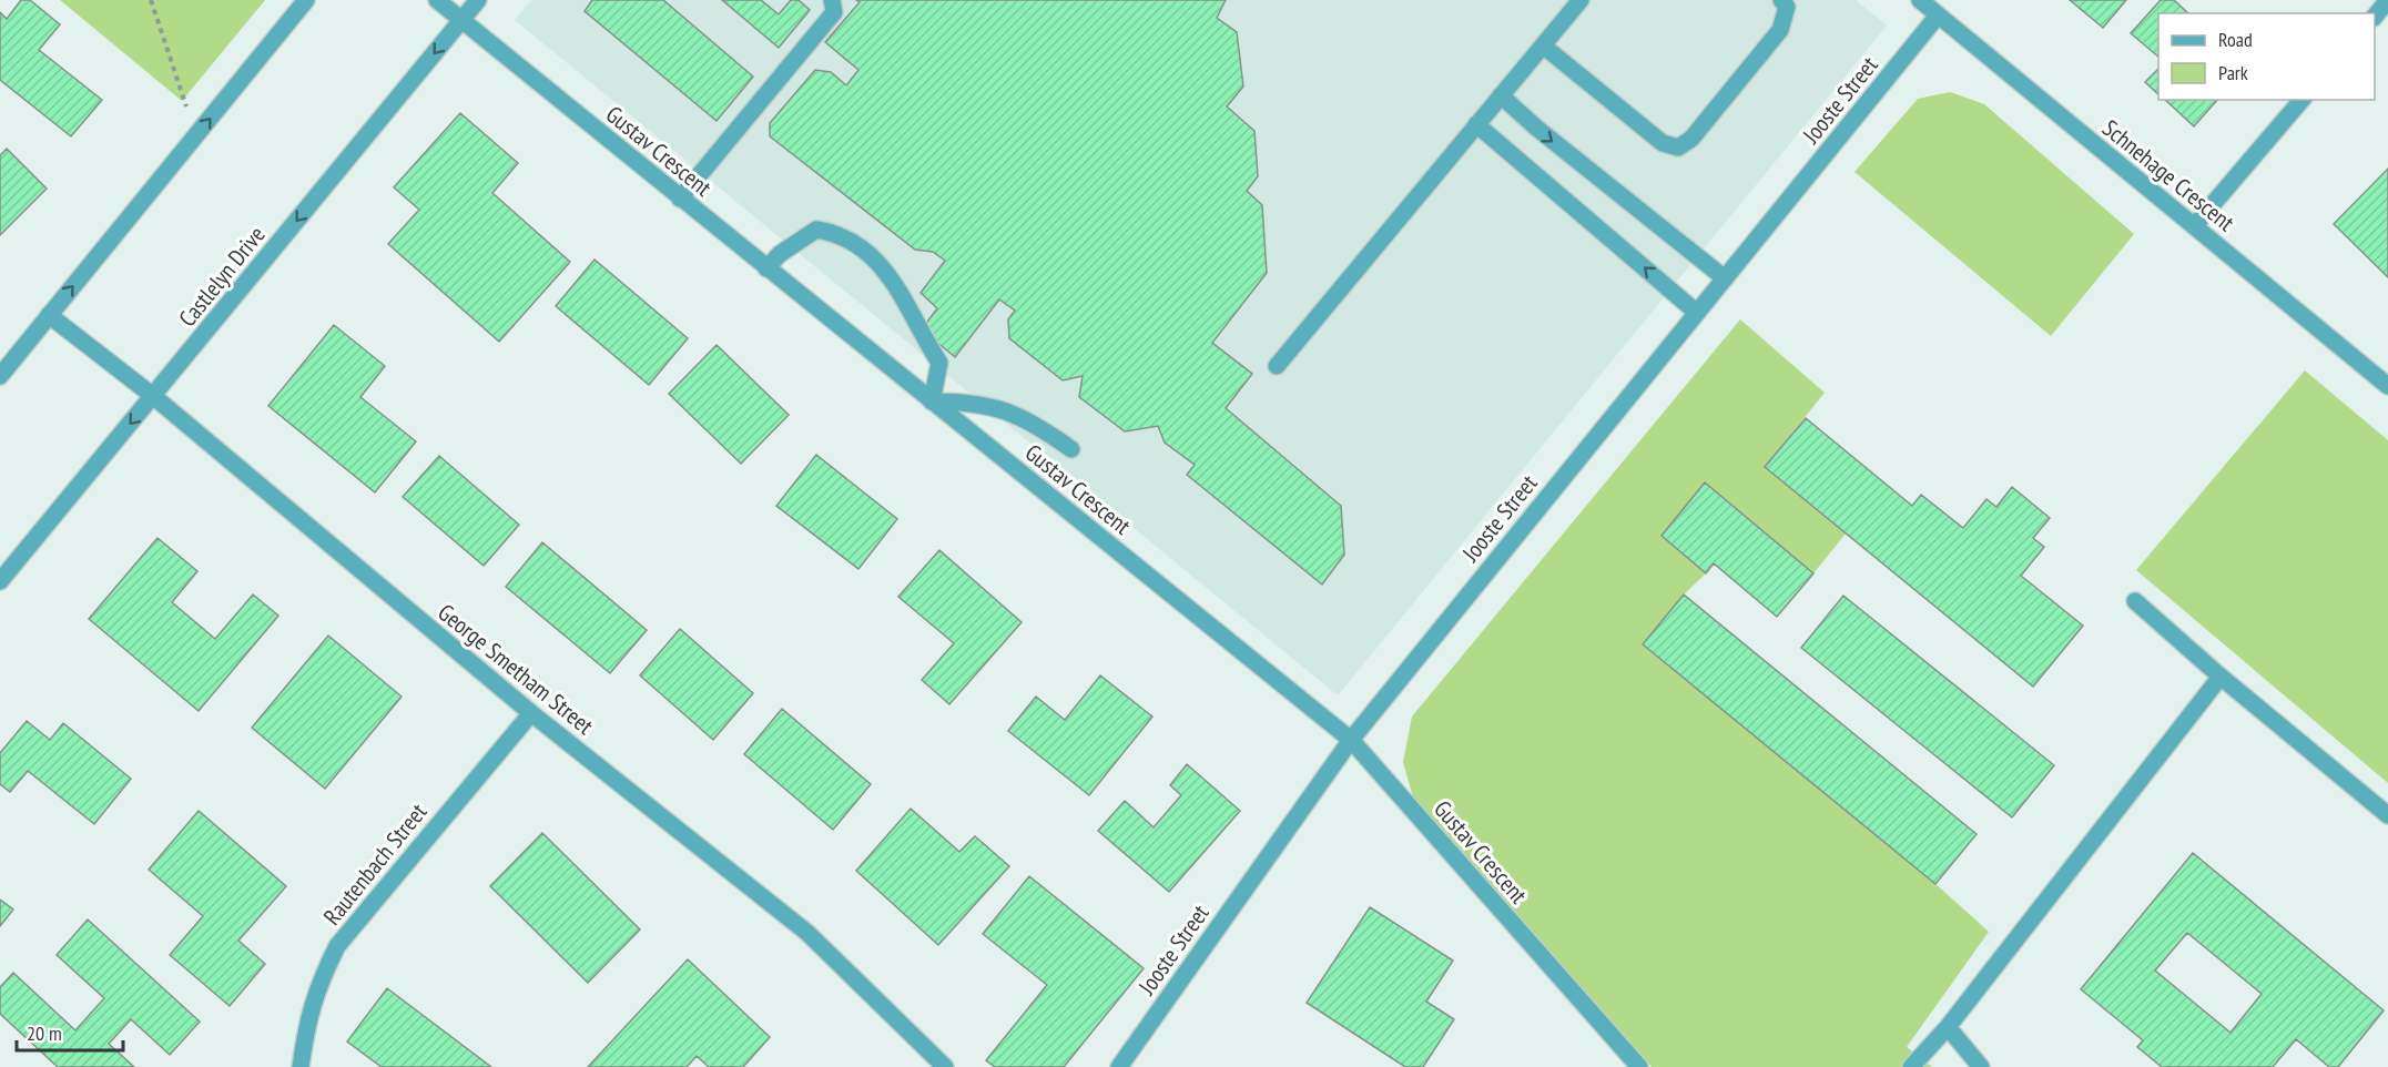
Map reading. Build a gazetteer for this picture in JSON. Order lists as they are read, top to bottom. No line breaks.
{"streets":{"street":["Jooste Street","Gustav Crescent","Schnehage Crescent","Castlelyn Drive","George Smetham Street","Rautenbach Street"]},"crossings":[["Jooste Street","Gustav Crescent"],["Jooste Street","Schnehage Crescent"],["Gustav Crescent","Castlelyn Drive"],["Castlelyn Drive","George Smetham Street"],["George Smetham Street","Rautenbach Street"]],"legend":["Road","Park"],"scale_bar":"20 m"}
